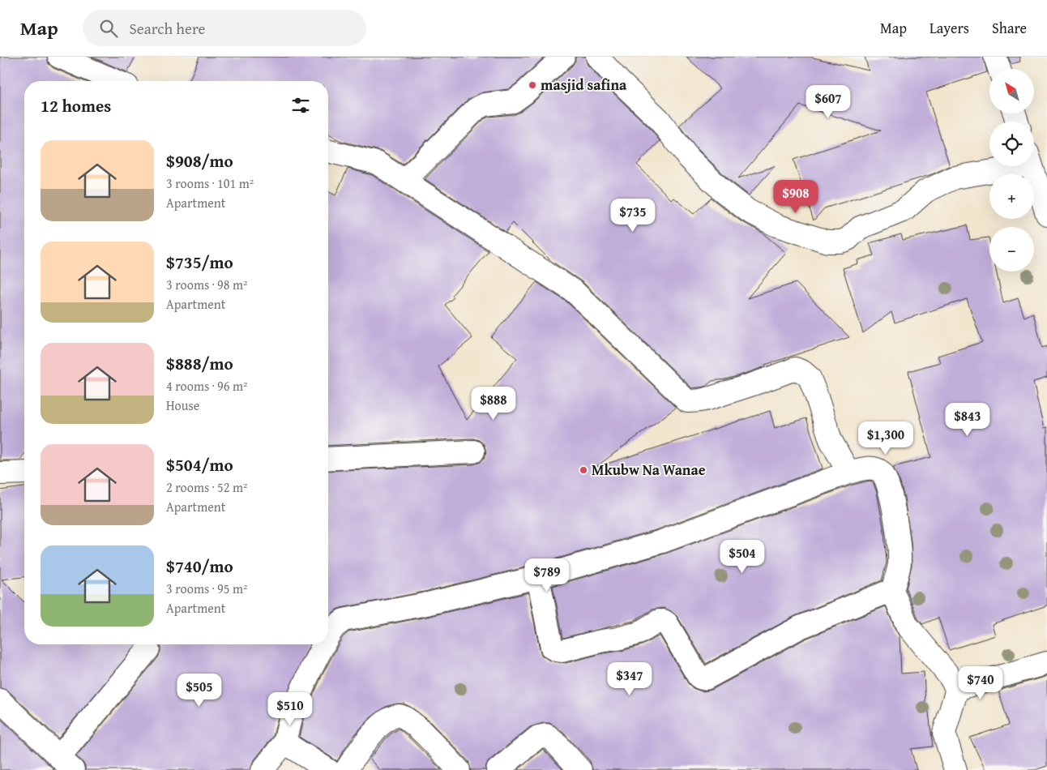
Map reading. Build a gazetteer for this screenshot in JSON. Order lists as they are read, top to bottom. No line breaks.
{"places":["masjid safina","Mkubw Na Wanae"],"north":"top left","page":{"header":"Map","search":"Search here","nav":["Map","Layers","Share"],"map_buttons":["+","−"],"heading":"12 homes","price":["$607","$908","$735","$888","$843","$1,300","$504","$789","$347","$740","$505","$510"],"list":[{"name":"$908/mo","note":"3 rooms · 101 m² · Apartment"},{"name":"$735/mo","note":"3 rooms · 98 m² · Apartment"},{"name":"$888/mo","note":"4 rooms · 96 m² · House"},{"name":"$504/mo","note":"2 rooms · 52 m² · Apartment"},{"name":"$740/mo","note":"3 rooms · 95 m² · Apartment"}]}}
